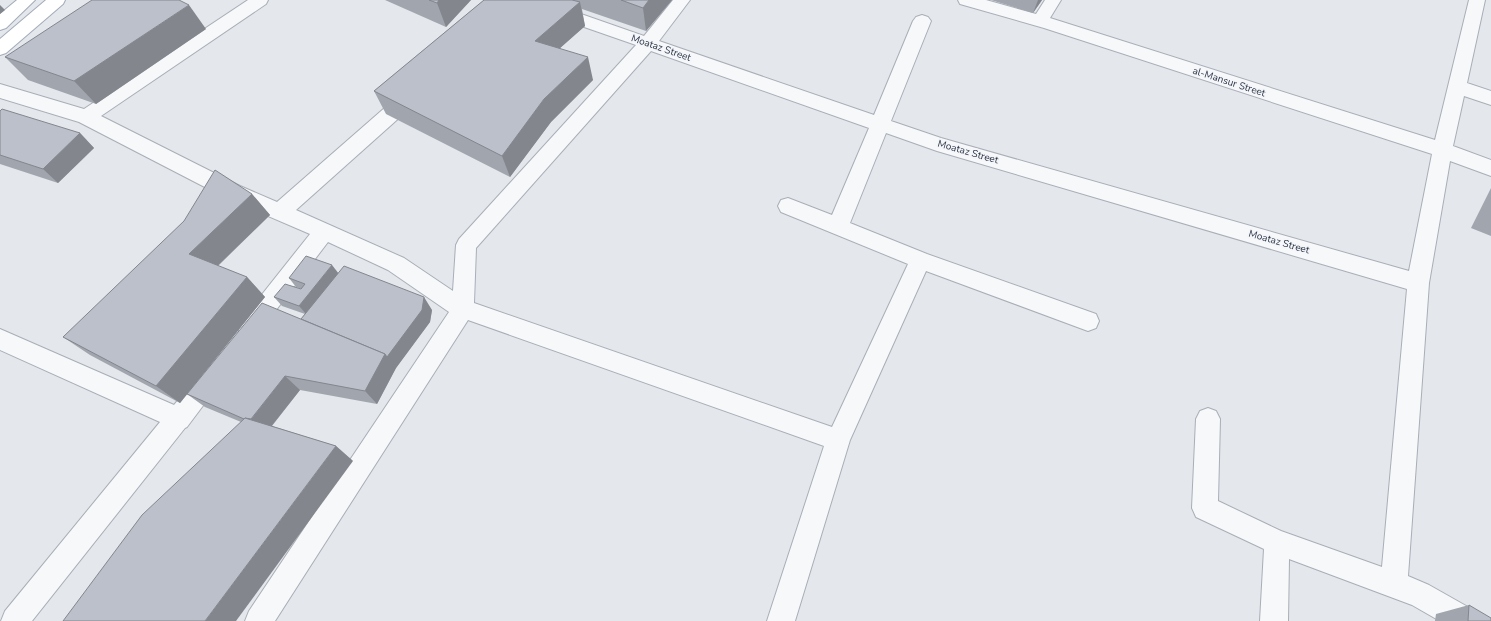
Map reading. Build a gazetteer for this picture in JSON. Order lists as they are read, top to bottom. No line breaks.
{"streets":{"street":["Moataz Street","al-Mansur Street"]}}
